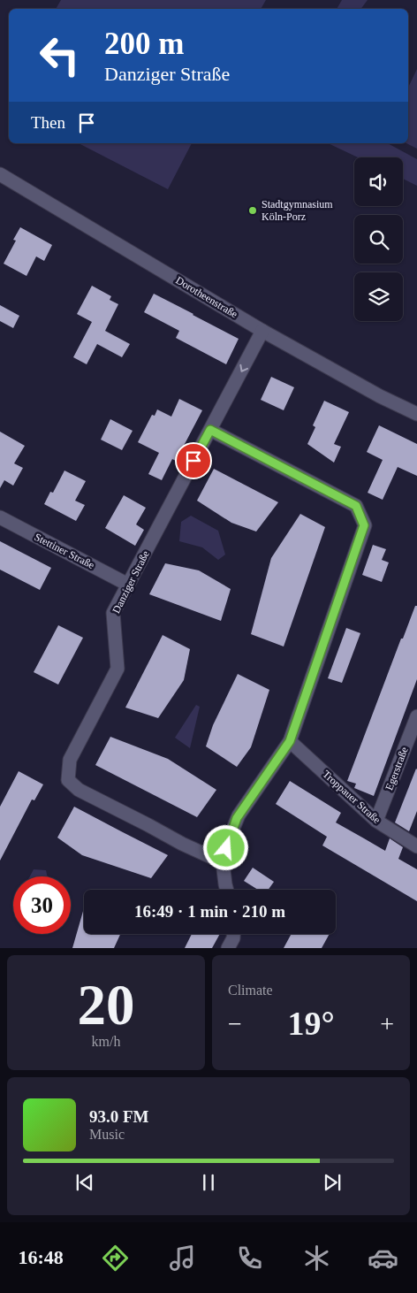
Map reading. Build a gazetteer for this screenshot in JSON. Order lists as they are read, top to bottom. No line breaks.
{"streets":{"street":["Dorotheenstraße","Stettiner Straße","Danziger Straße","Egerstraße","Troppauer Straße"]},"crossings":[["Dorotheenstraße","Danziger Straße"],["Stettiner Straße","Danziger Straße"],["Egerstraße","Troppauer Straße"]],"places":["Stadtgymnasium Köln-Porz"],"page":{"turn":["200 m","Danziger Straße"],"then":"Then","limit":"30","trip":"16:49 · 1 min · 210 m","tile":[["20","km/h"],"Climate"],"heat":["−","19°","+"],"song":["93.0 FM","Music"],"tabs":"16:48"}}
